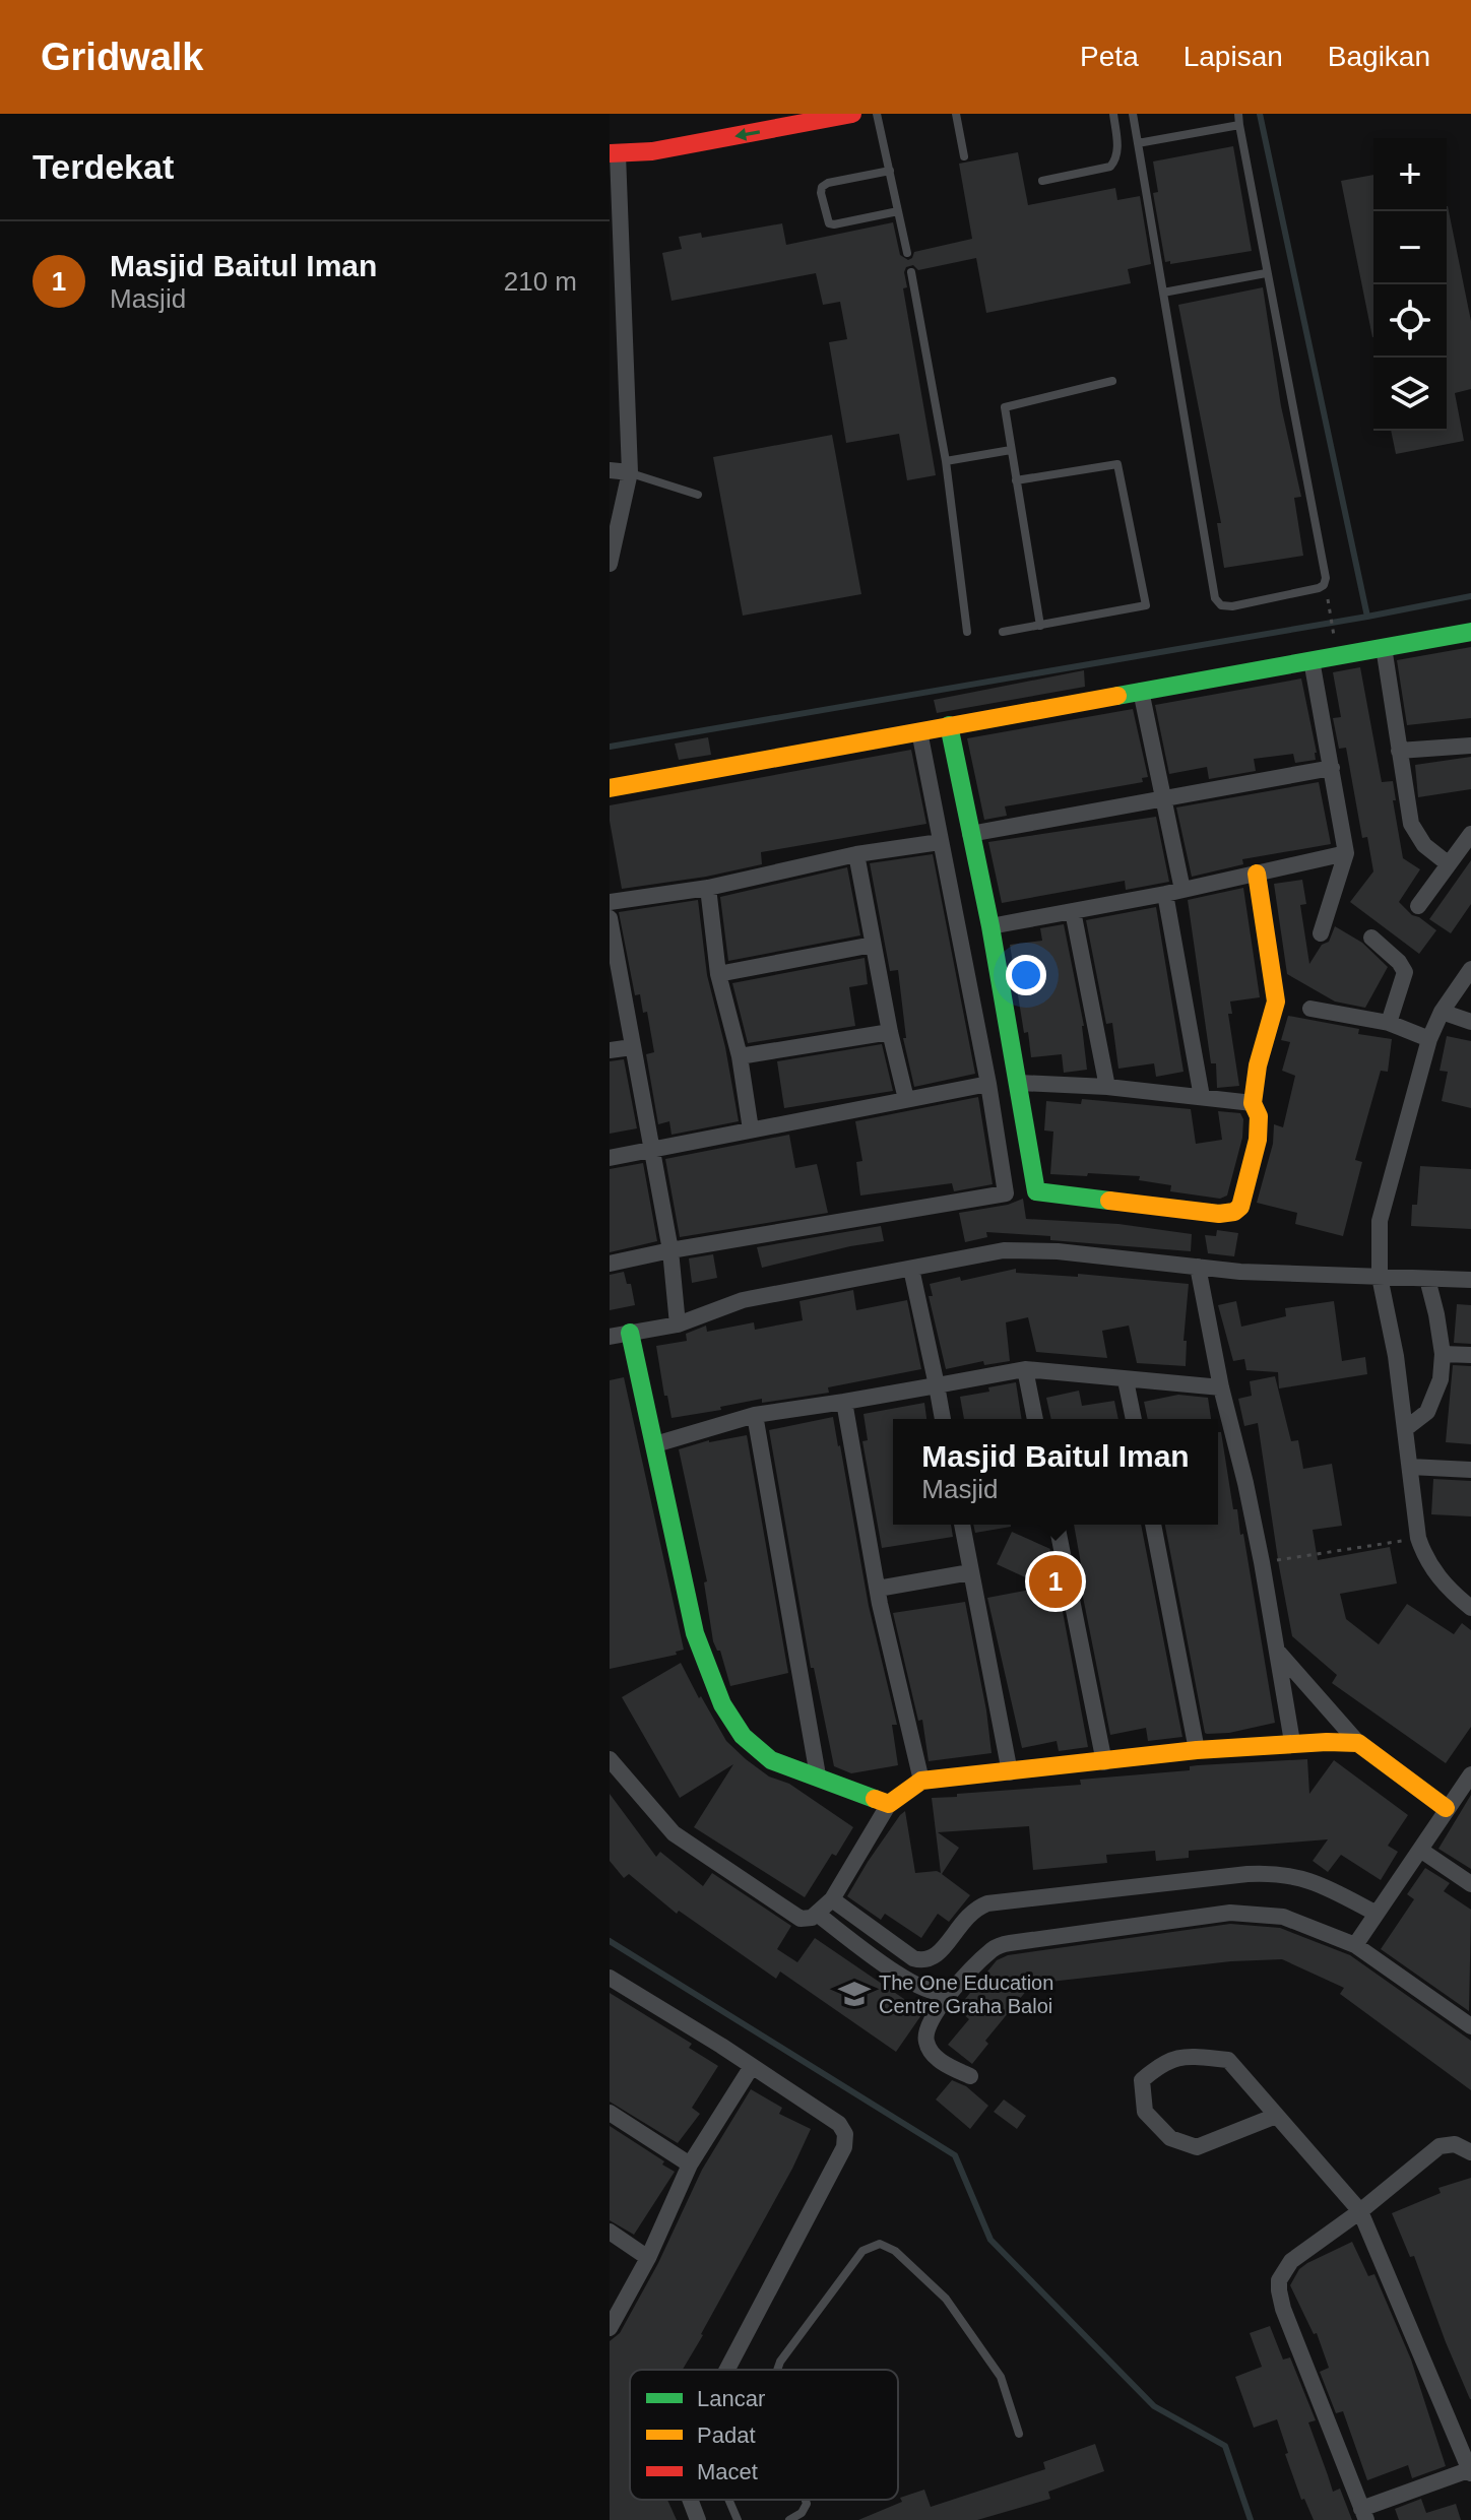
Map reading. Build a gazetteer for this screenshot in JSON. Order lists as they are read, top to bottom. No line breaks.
{"places":{"school or university":["The One Education Centre Graha Baloi"]},"legend":["Lancar","Padat","Macet"],"page":{"header":"Gridwalk","nav":["Peta","Lapisan","Bagikan"],"heading":"Terdekat","map_buttons":["+","−"],"list":[{"mark":"1","name":"Masjid Baitul Iman","note":"Masjid","value":"210 m"}],"popup":["Masjid Baitul Iman","Masjid"],"pins":"1"}}
